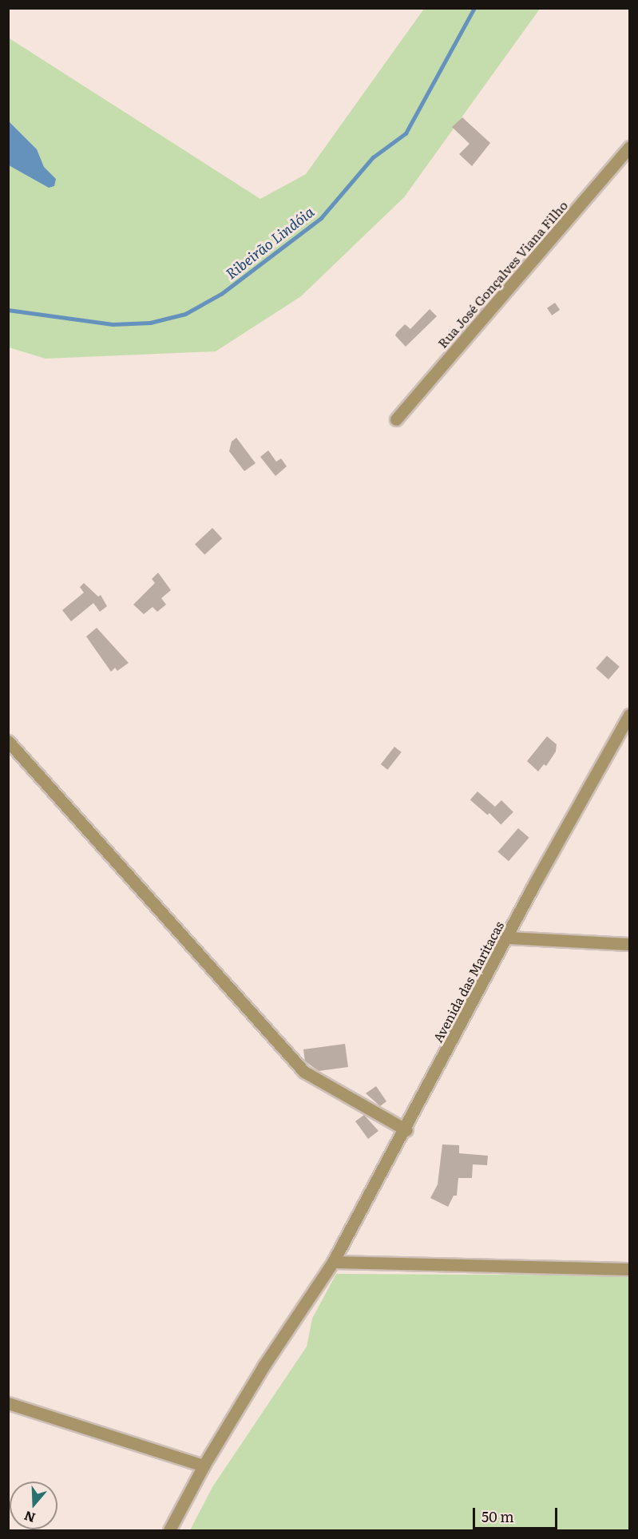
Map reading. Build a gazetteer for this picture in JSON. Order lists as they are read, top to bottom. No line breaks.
{"streets":{"street":["Rua José Gonçalves Viana Filho","Avenida das Maritacas"]},"water":["Ribeirão Lindóia"],"scale_bar":"50 m","north":"bottom"}
